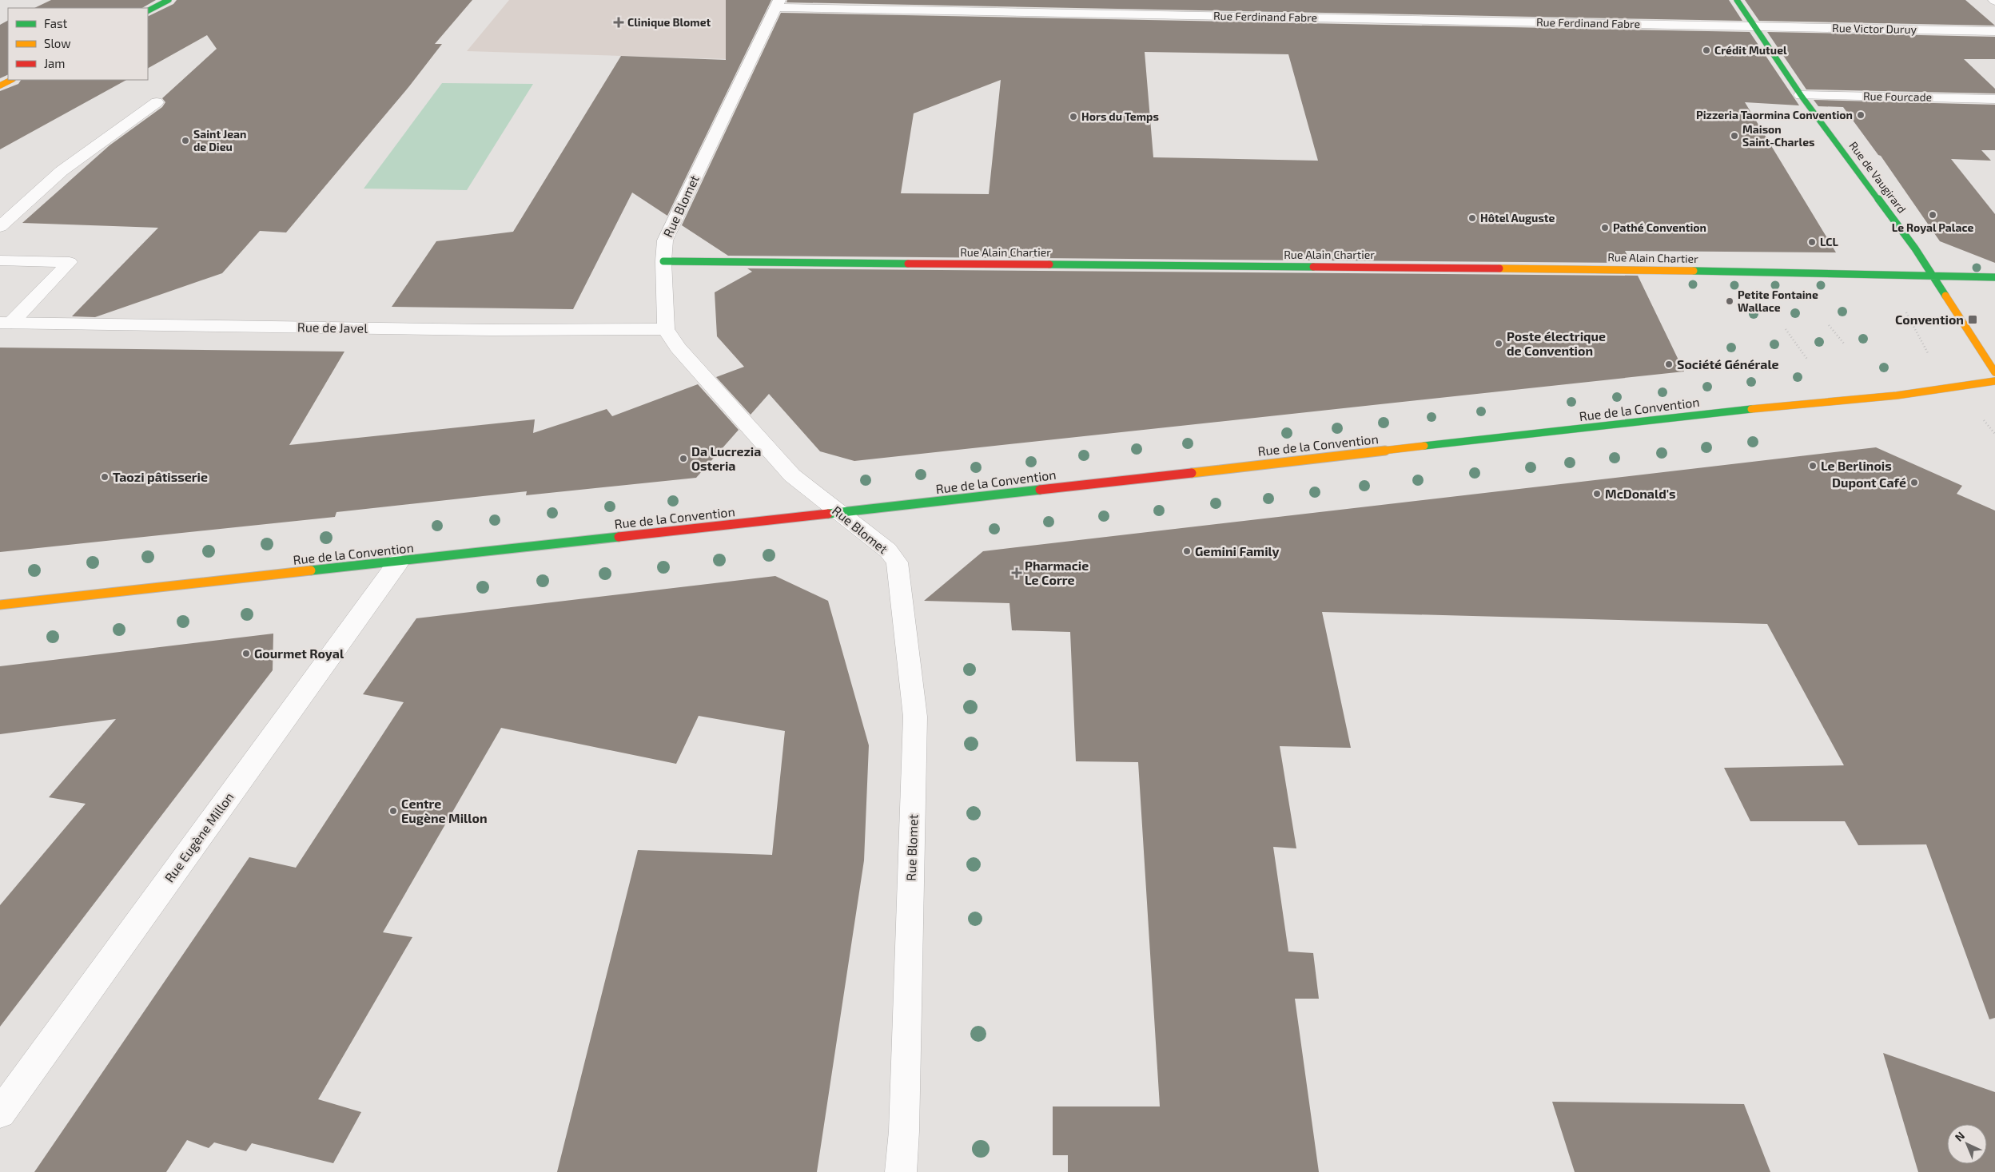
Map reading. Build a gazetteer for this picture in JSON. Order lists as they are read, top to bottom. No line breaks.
{"streets":{"main road":["Rue de Vaugirard","Rue Alain Chartier","Rue de la Convention"],"street":["Rue Ferdinand Fabre","Rue Victor Duruy","Rue Fourcade","Rue Blomet","Rue de Javel","Rue Eugène Millon"]},"crossings":[["Rue Ferdinand Fabre","Rue Victor Duruy"],["Rue Ferdinand Fabre","Rue de Vaugirard"],["Rue Ferdinand Fabre","Rue Blomet"],["Rue Victor Duruy","Rue de Vaugirard"],["Rue Fourcade","Rue de Vaugirard"],["Rue de Vaugirard","Rue Alain Chartier"],["Rue Blomet","Rue Alain Chartier"],["Rue Blomet","Rue de Javel"],["Rue Blomet","Rue de la Convention"],["Rue de la Convention","Rue Eugène Millon"]],"places":{"health":["Clinique Blomet","Pharmacie Le Corre"],"other":["Crédit Mutuel","Pizzeria Taormina Convention","Hors du Temps","Maison Saint-Charles","Saint Jean de Dieu","Le Royal Palace","Hôtel Auguste","Pathé Convention","LCL","Petite Fontaine Wallace","Poste électrique de Convention","Société Générale","Da Lucrezia Osteria","Le Berlinois","Taozi pâtisserie","Dupont Café","McDonald's","Gemini Family","Gourmet Royal","Centre Eugène Millon"],"transit":["Convention"]},"legend":["Fast","Slow","Jam"],"north":"top left"}
